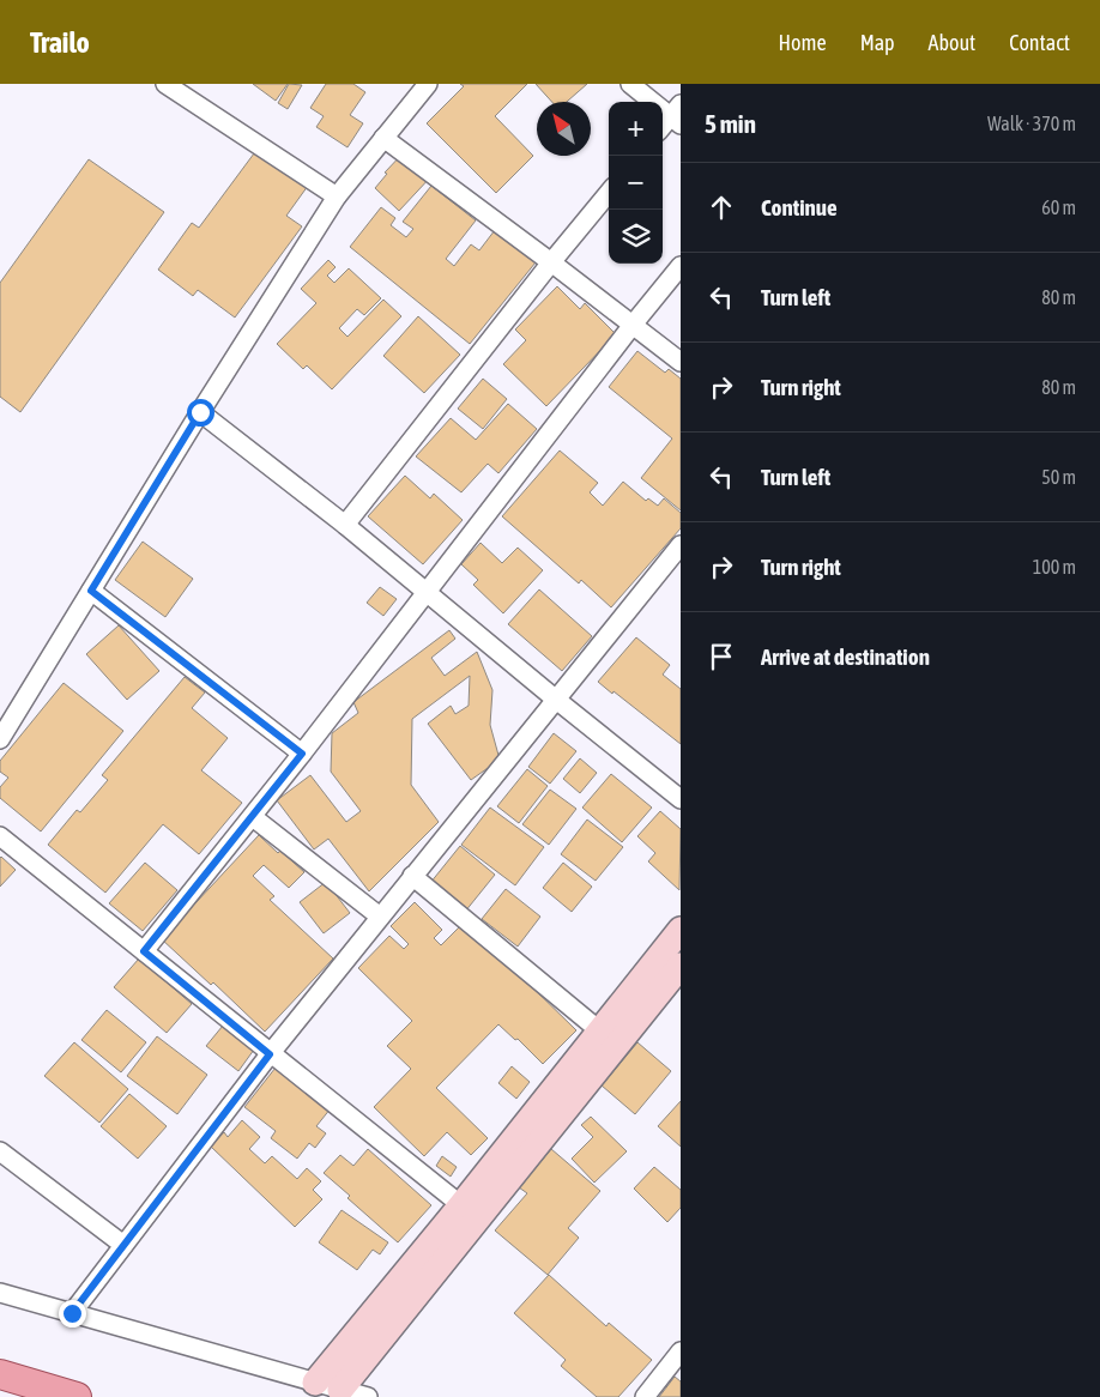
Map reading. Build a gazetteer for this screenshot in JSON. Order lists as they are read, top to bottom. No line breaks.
{"north":"top left","page":{"header":"Trailo","nav":["Home","Map","About","Contact"],"heading":["5 min","Walk · 370 m"],"map_buttons":["+","−"],"list":[["Continue","60 m"],["Turn left","80 m"],["Turn right","80 m"],["Turn left","50 m"],["Turn right","100 m"],"Arrive at destination"]}}
